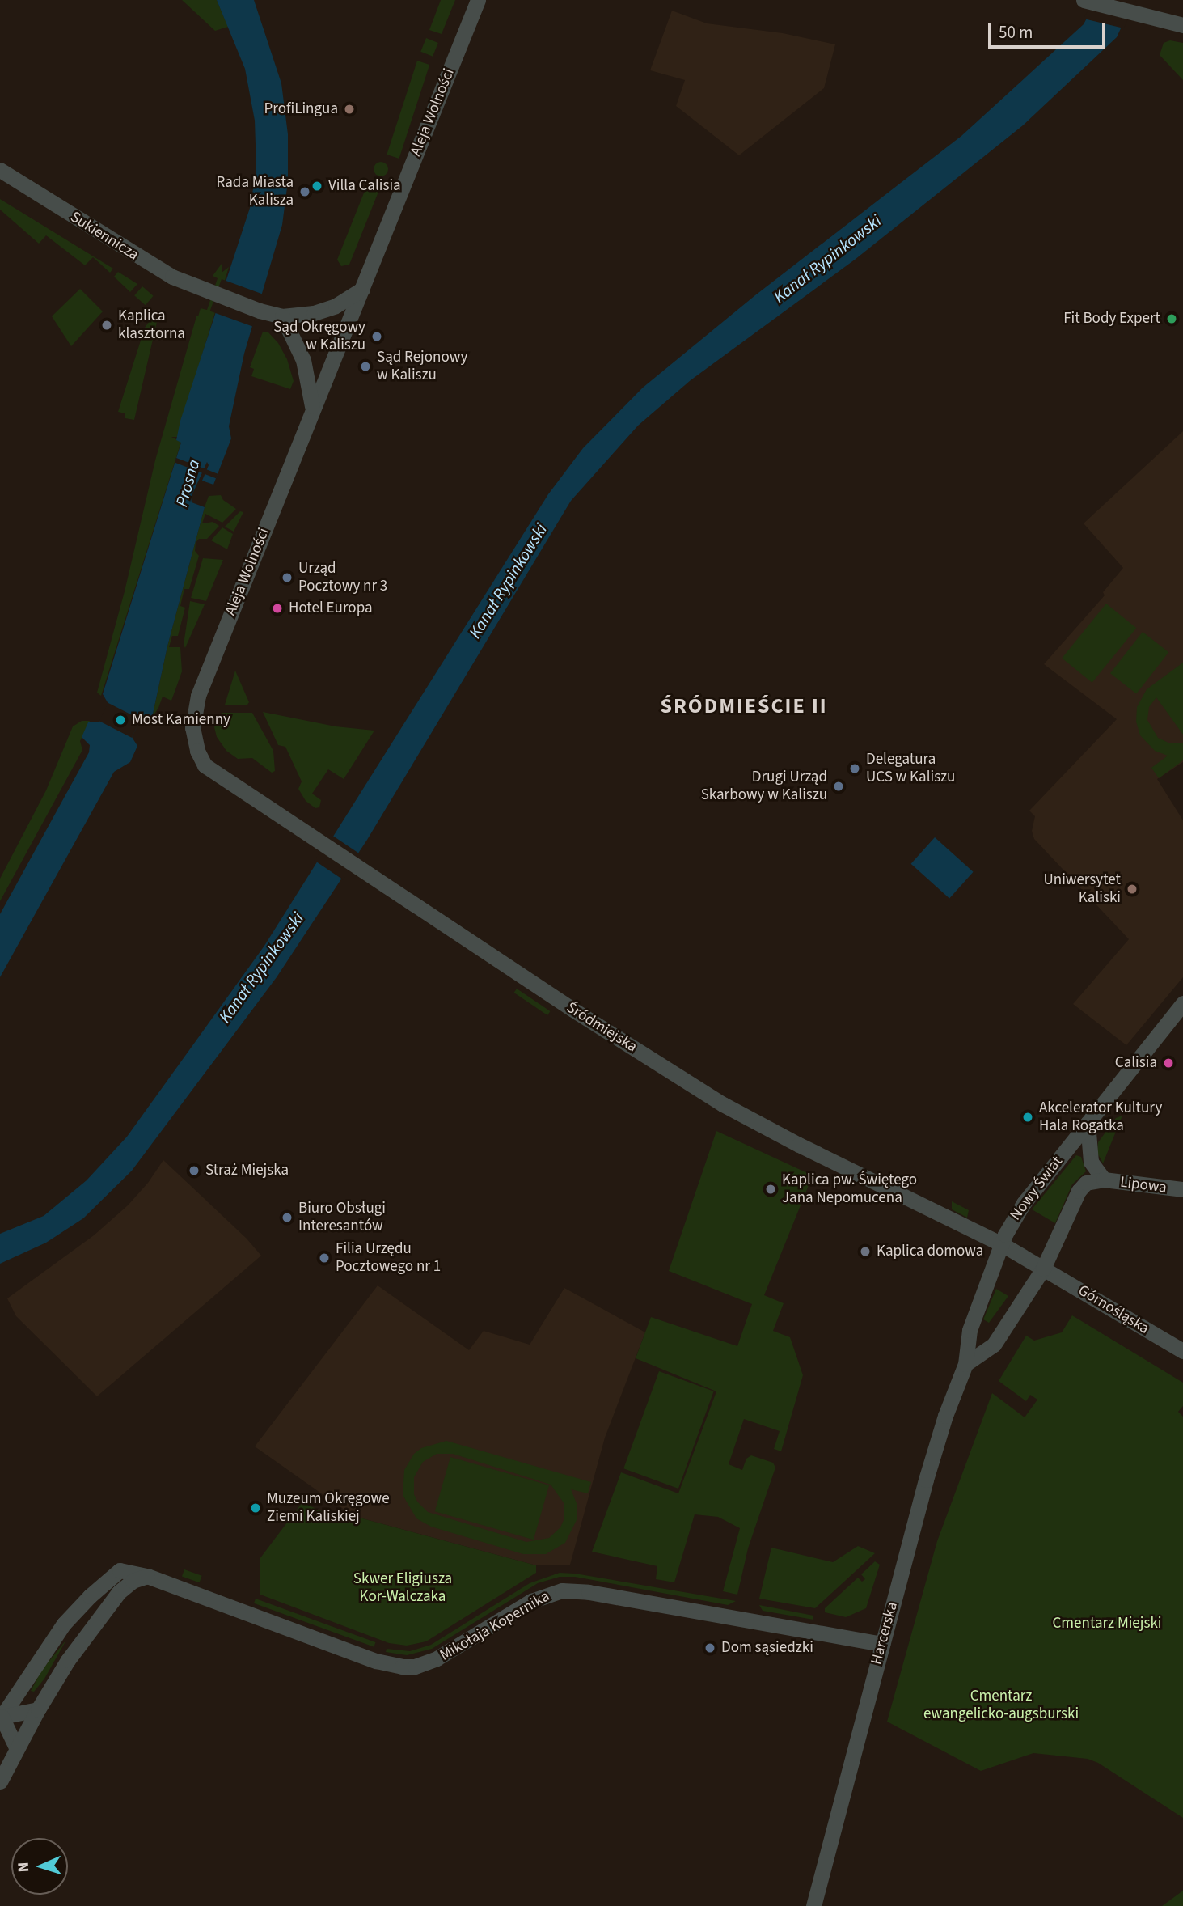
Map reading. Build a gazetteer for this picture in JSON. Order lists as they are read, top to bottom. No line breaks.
{"streets":{"street":["Aleja Wolności","Sukiennicza","Śródmiejska","Lipowa","Nowy Świat","Górnośląska","Mikołaja Kopernika","Harcerska"]},"crossings":[["Aleja Wolności","Śródmiejska"],["Śródmiejska","Nowy Świat"],["Śródmiejska","Górnośląska"],["Śródmiejska","Harcerska"],["Nowy Świat","Harcerska"],["Mikołaja Kopernika","Harcerska"]],"districts":["ŚRÓDMIEŚCIE II"],"water":["Kanał Rypinkowski","Prosna"],"parks":["Skwer Eligiusza Kor-Walczaka","Cmentarz Miejski","Cmentarz ewangelicko-augsburski"],"places":["ProfiLingua","Villa Calisia","Rada Miasta Kalisza","Fit Body Expert","Kaplica klasztorna","Sąd Okręgowy w Kaliszu","Sąd Rejonowy w Kaliszu","Urząd Pocztowy nr 3","Hotel Europa","Most Kamienny","Delegatura UCS w Kaliszu","Drugi Urząd Skarbowy w Kaliszu","Uniwersytet Kaliski","Calisia","Akcelerator Kultury Hala Rogatka","Straż Miejska","Kaplica pw. Świętego Jana Nepomucena","Biuro Obsługi Interesantów","Kaplica domowa","Filia Urzędu Pocztowego nr 1","Muzeum Okręgowe Ziemi Kaliskiej","Dom sąsiedzki"],"scale_bar":"50 m","north":"left"}
